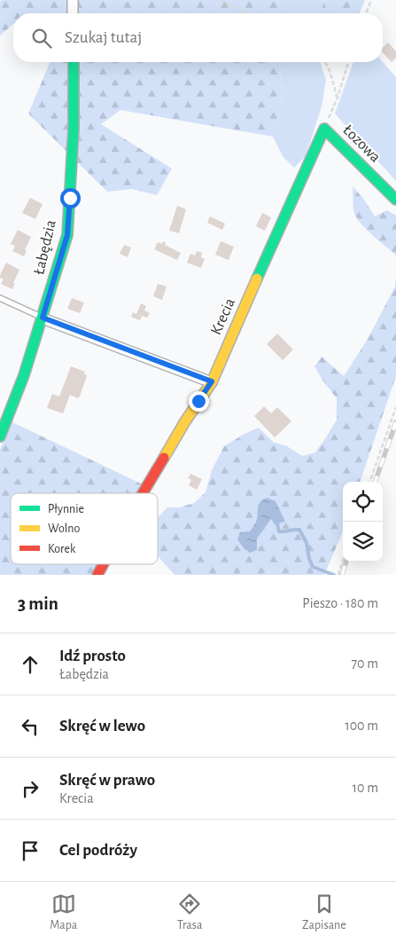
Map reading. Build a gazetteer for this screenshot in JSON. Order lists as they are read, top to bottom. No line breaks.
{"streets":{"street":["Łozowa","Łabędzia","Krecia"]},"crossings":[["Łozowa","Krecia"]],"legend":["Płynnie","Wolno","Korek"],"page":{"search":"Szukaj tutaj","heading":["3 min","Pieszo · 180 m"],"list":[["Idź prosto","Łabędzia","70 m"],["Skręć w lewo","100 m"],["Skręć w prawo","Krecia","10 m"],"Cel podróży"],"nav":["Mapa","Trasa","Zapisane"]}}
